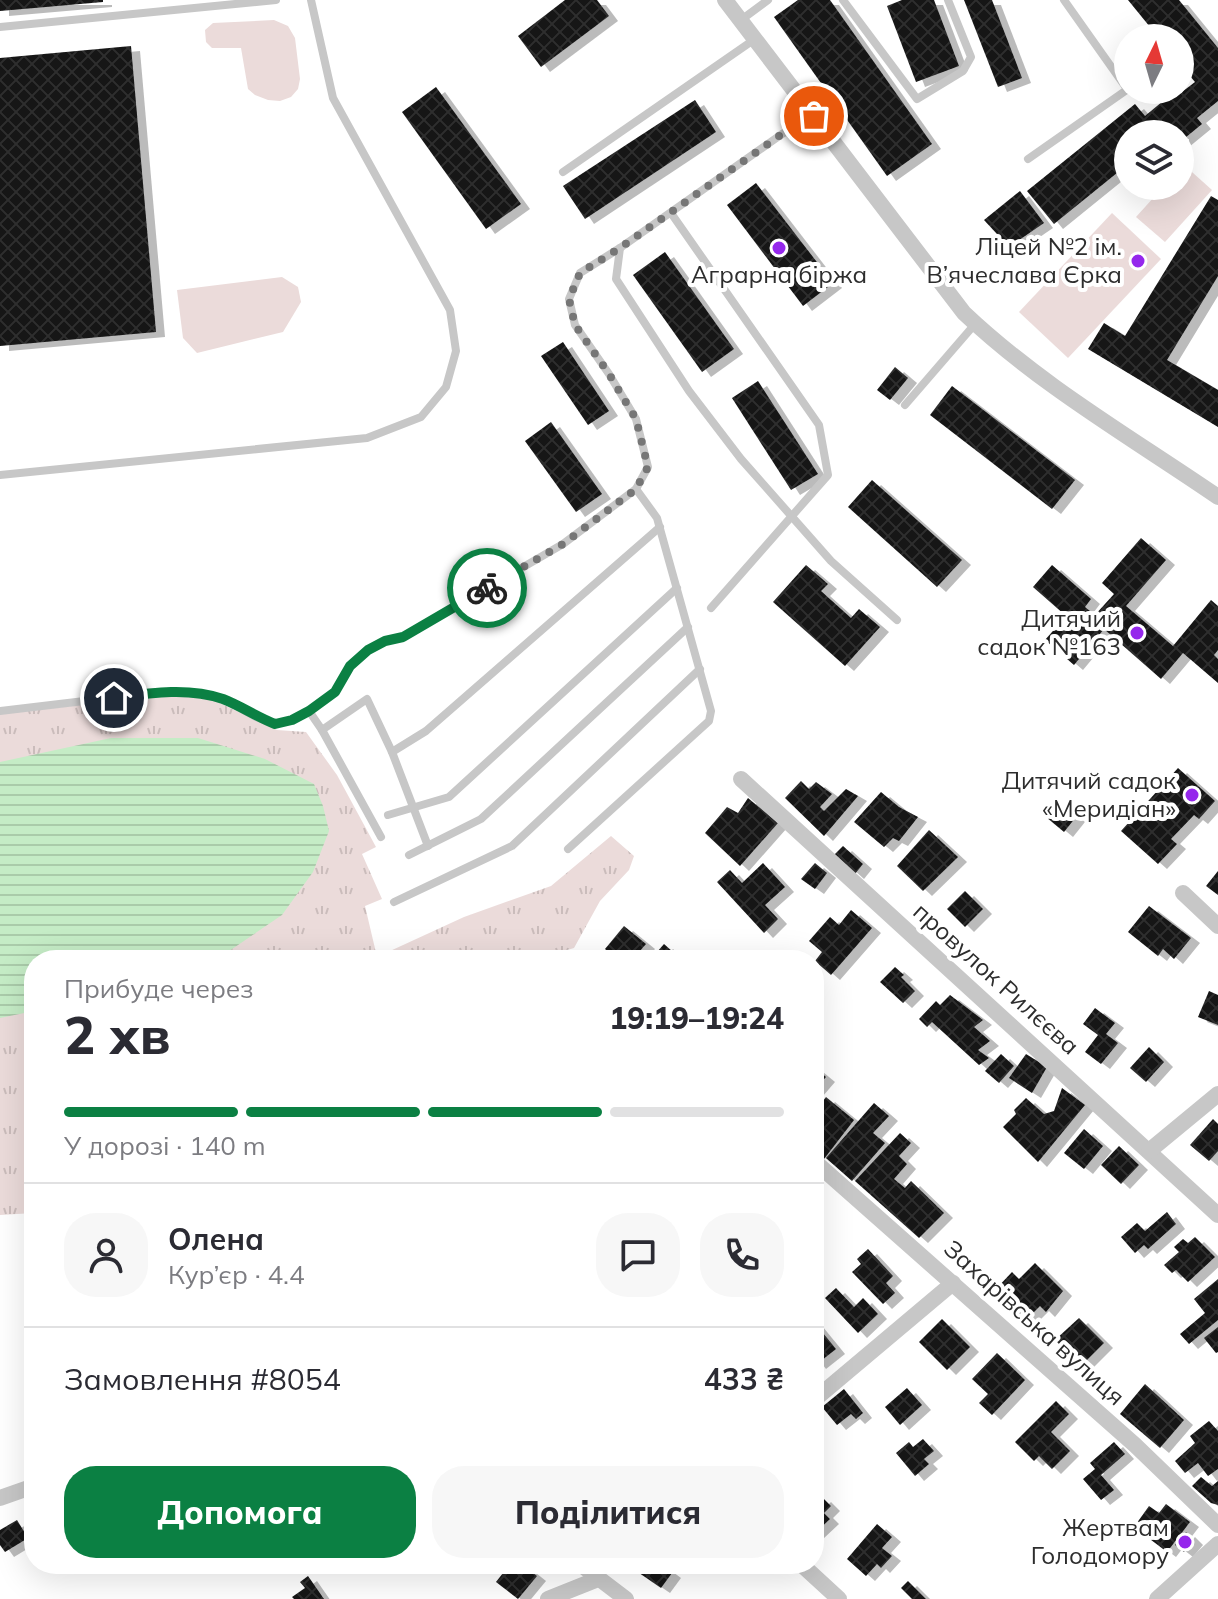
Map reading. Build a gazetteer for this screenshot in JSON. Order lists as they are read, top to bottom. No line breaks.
{"streets":{"street":["провулок Рилєєва","Захарівська вулиця"]},"places":["Аграрна біржа","Ліцей №2 ім. В’ячеслава Єрка","Дитячий садок №163","Дитячий садок «Меридіан»","Жертвам Голодомору"],"north":"top","page":{"heading":["2 хв","Прибуде через","19:19–19:24"],"panel":["Олена","Кур’єр · 4.4","Замовлення #8054","433 ₴"],"bar":"У дорозі · 140 m","buttons":["Допомога","Поділитися"]}}
